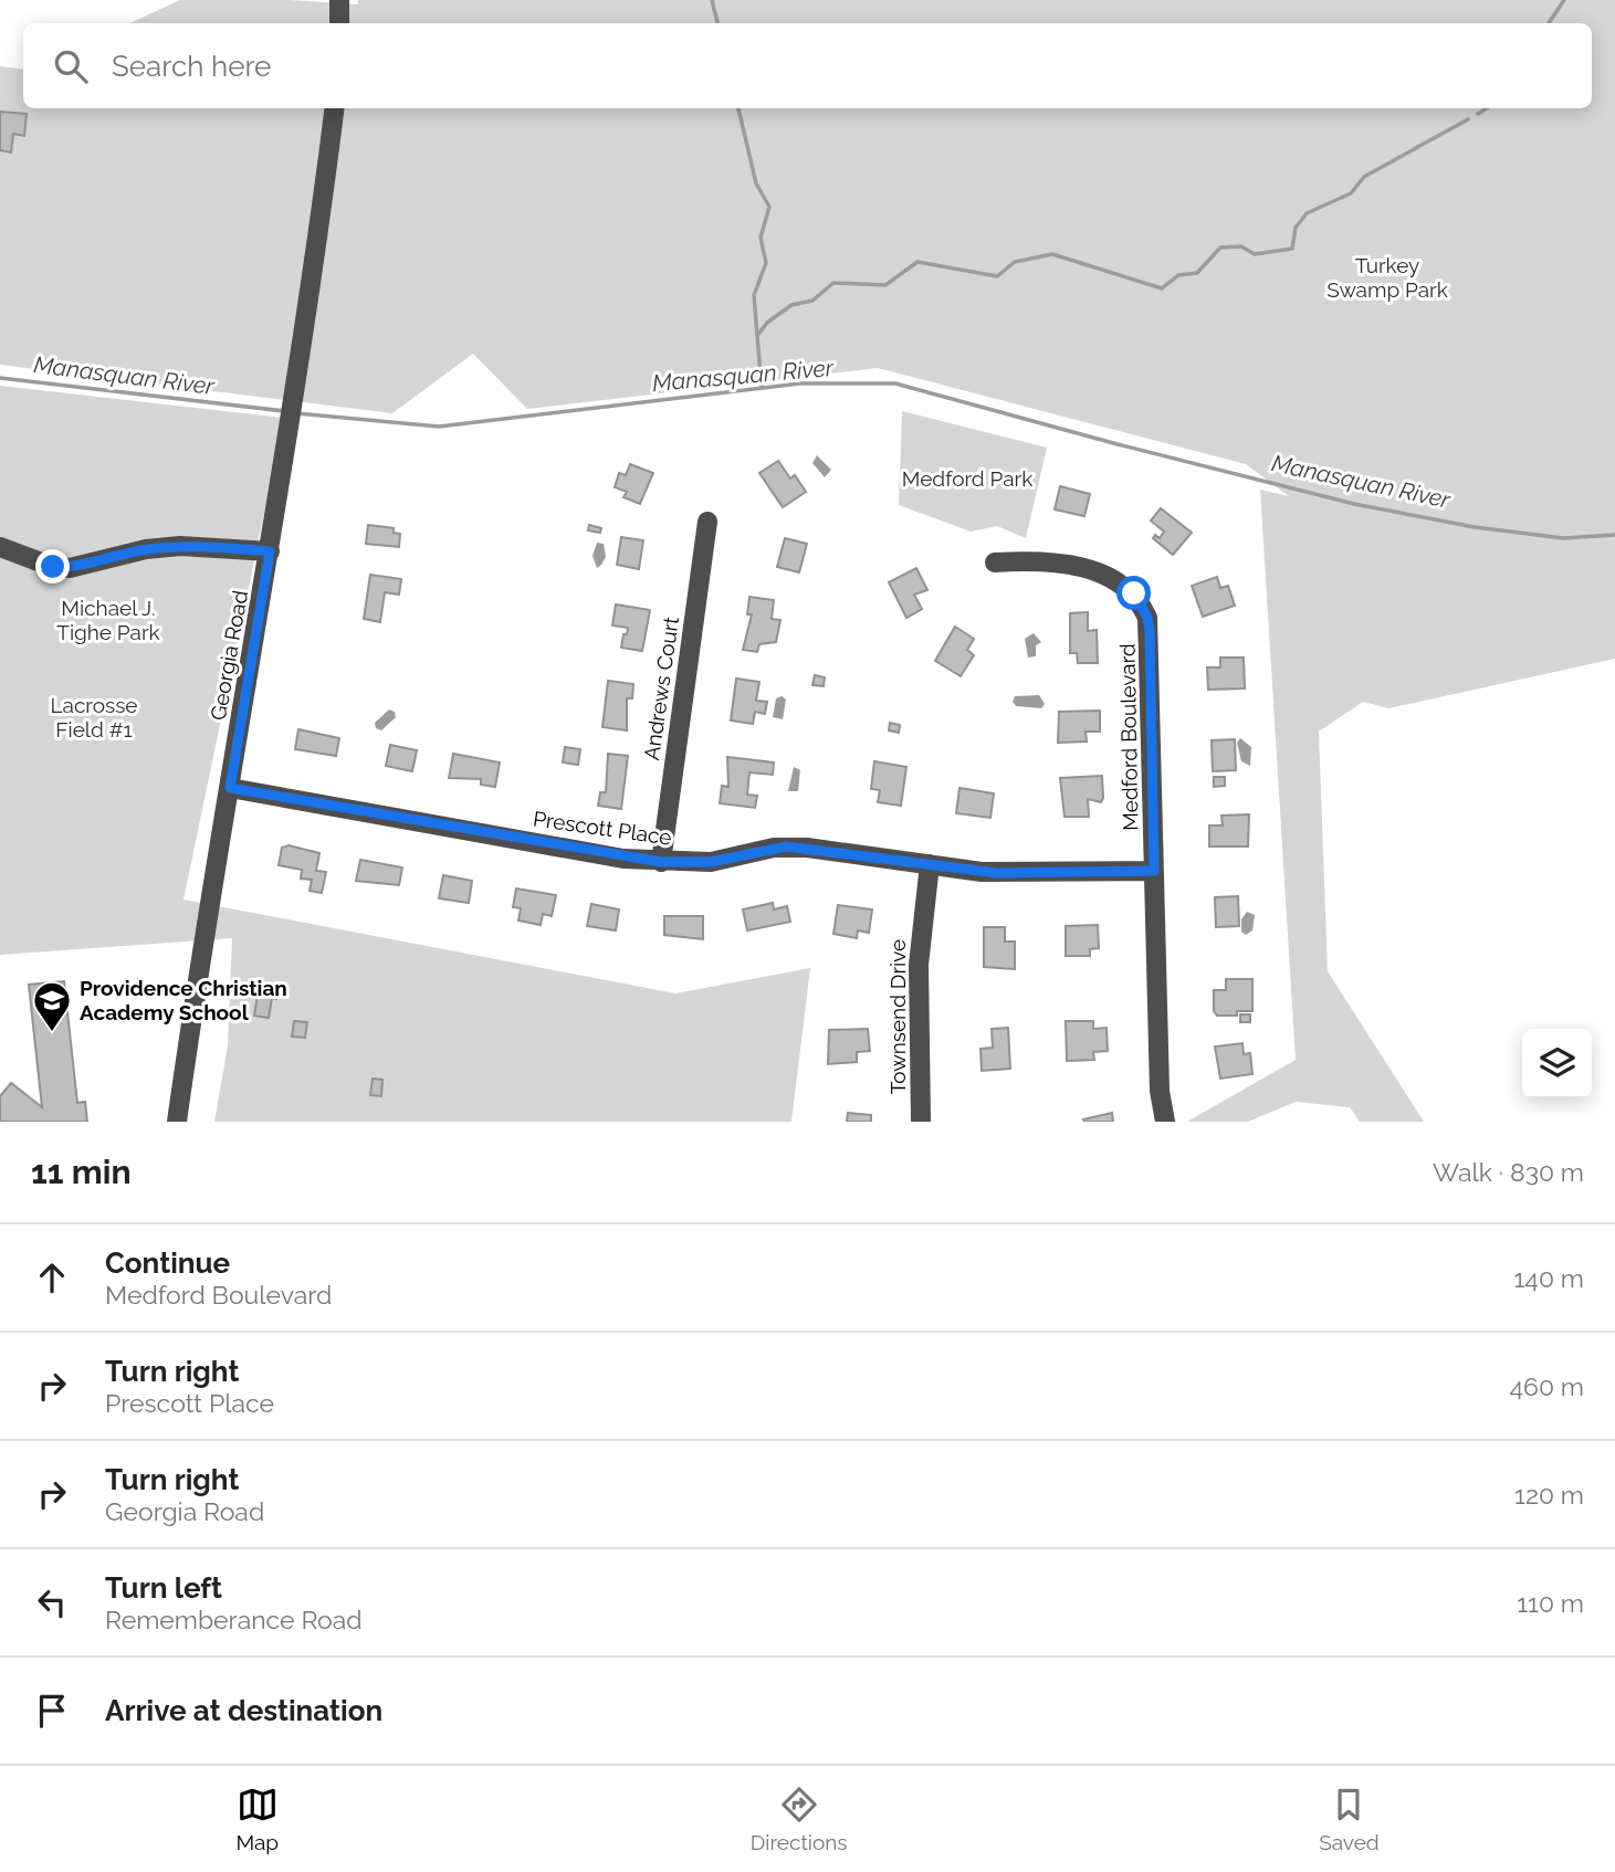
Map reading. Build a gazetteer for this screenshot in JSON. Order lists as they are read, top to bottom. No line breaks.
{"streets":{"street":["Georgia Road","Andrews Court","Medford Boulevard","Prescott Place","Townsend Drive"]},"crossings":[["Georgia Road","Prescott Place"],["Andrews Court","Prescott Place"],["Medford Boulevard","Prescott Place"],["Prescott Place","Townsend Drive"]],"water":["Manasquan River"],"parks":["Turkey Swamp Park","Medford Park","Michael J. Tighe Park","Lacrosse Field #1"],"places":{"school or university":["Providence Christian Academy School"]},"page":{"search":"Search here","heading":["11 min","Walk · 830 m"],"list":[["Continue","Medford Boulevard","140 m"],["Turn right","Prescott Place","460 m"],["Turn right","Georgia Road","120 m"],["Turn left","Rememberance Road","110 m"],"Arrive at destination"],"nav":["Map","Directions","Saved"]}}
